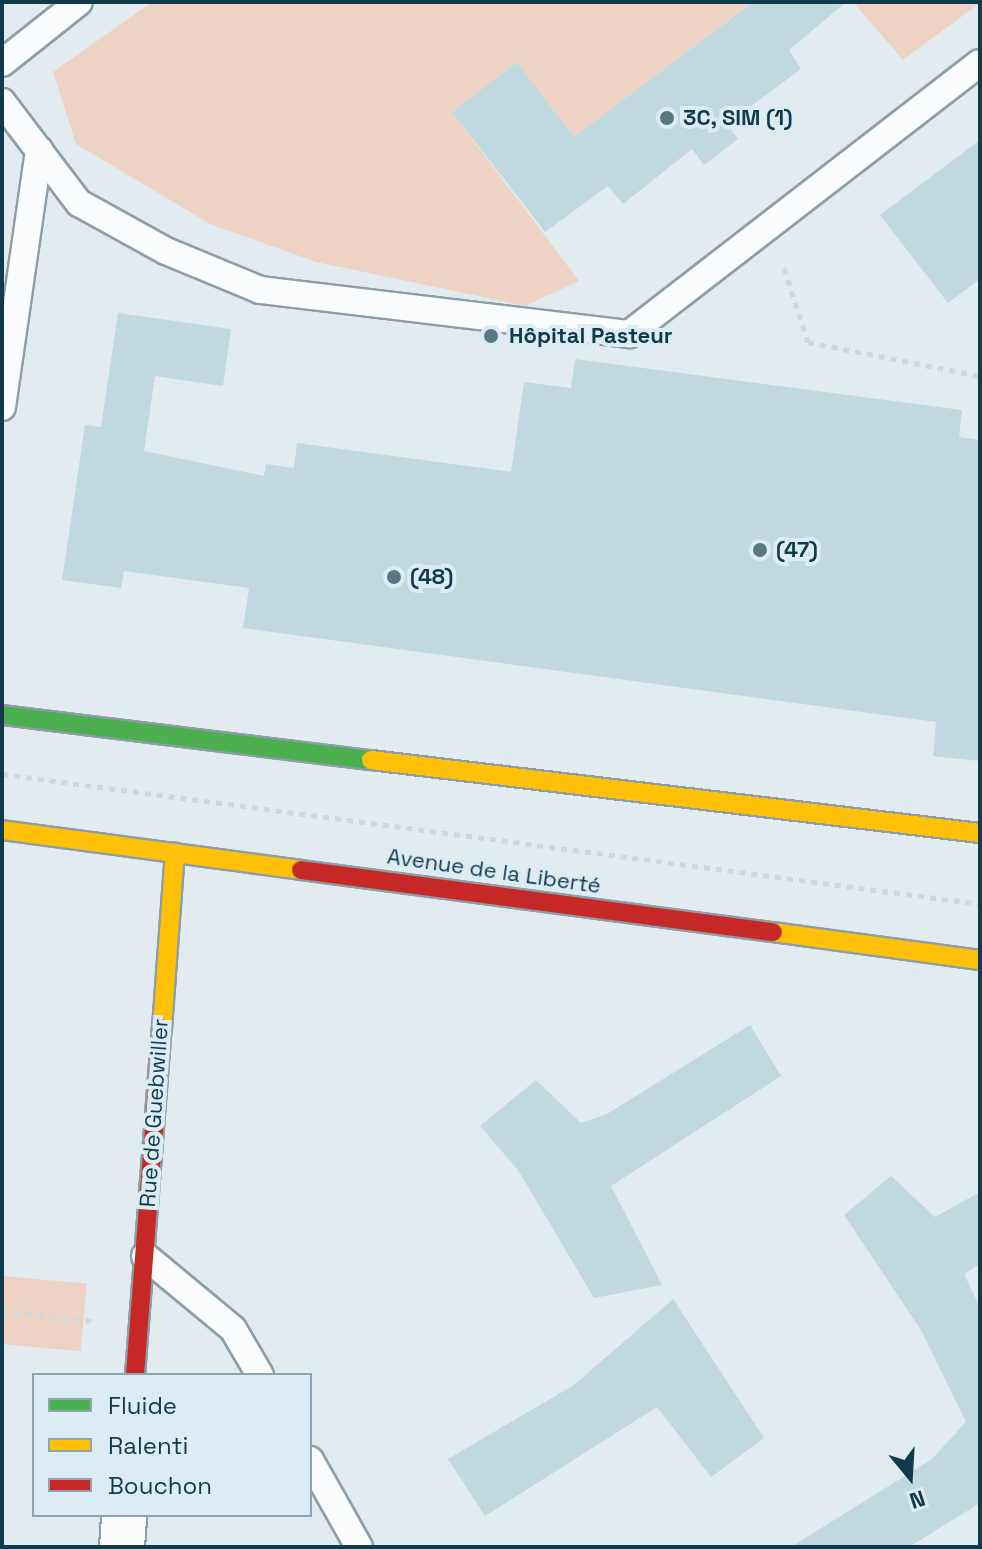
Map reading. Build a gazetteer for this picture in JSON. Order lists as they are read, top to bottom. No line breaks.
{"streets":{"main road":["Avenue de la Liberté","Rue de Guebwiller"]},"crossings":[["Avenue de la Liberté","Rue de Guebwiller"]],"places":["3C, SIM (1)","Hôpital Pasteur","(47)","(48)"],"legend":["Fluide","Ralenti","Bouchon"],"north":"bottom"}
